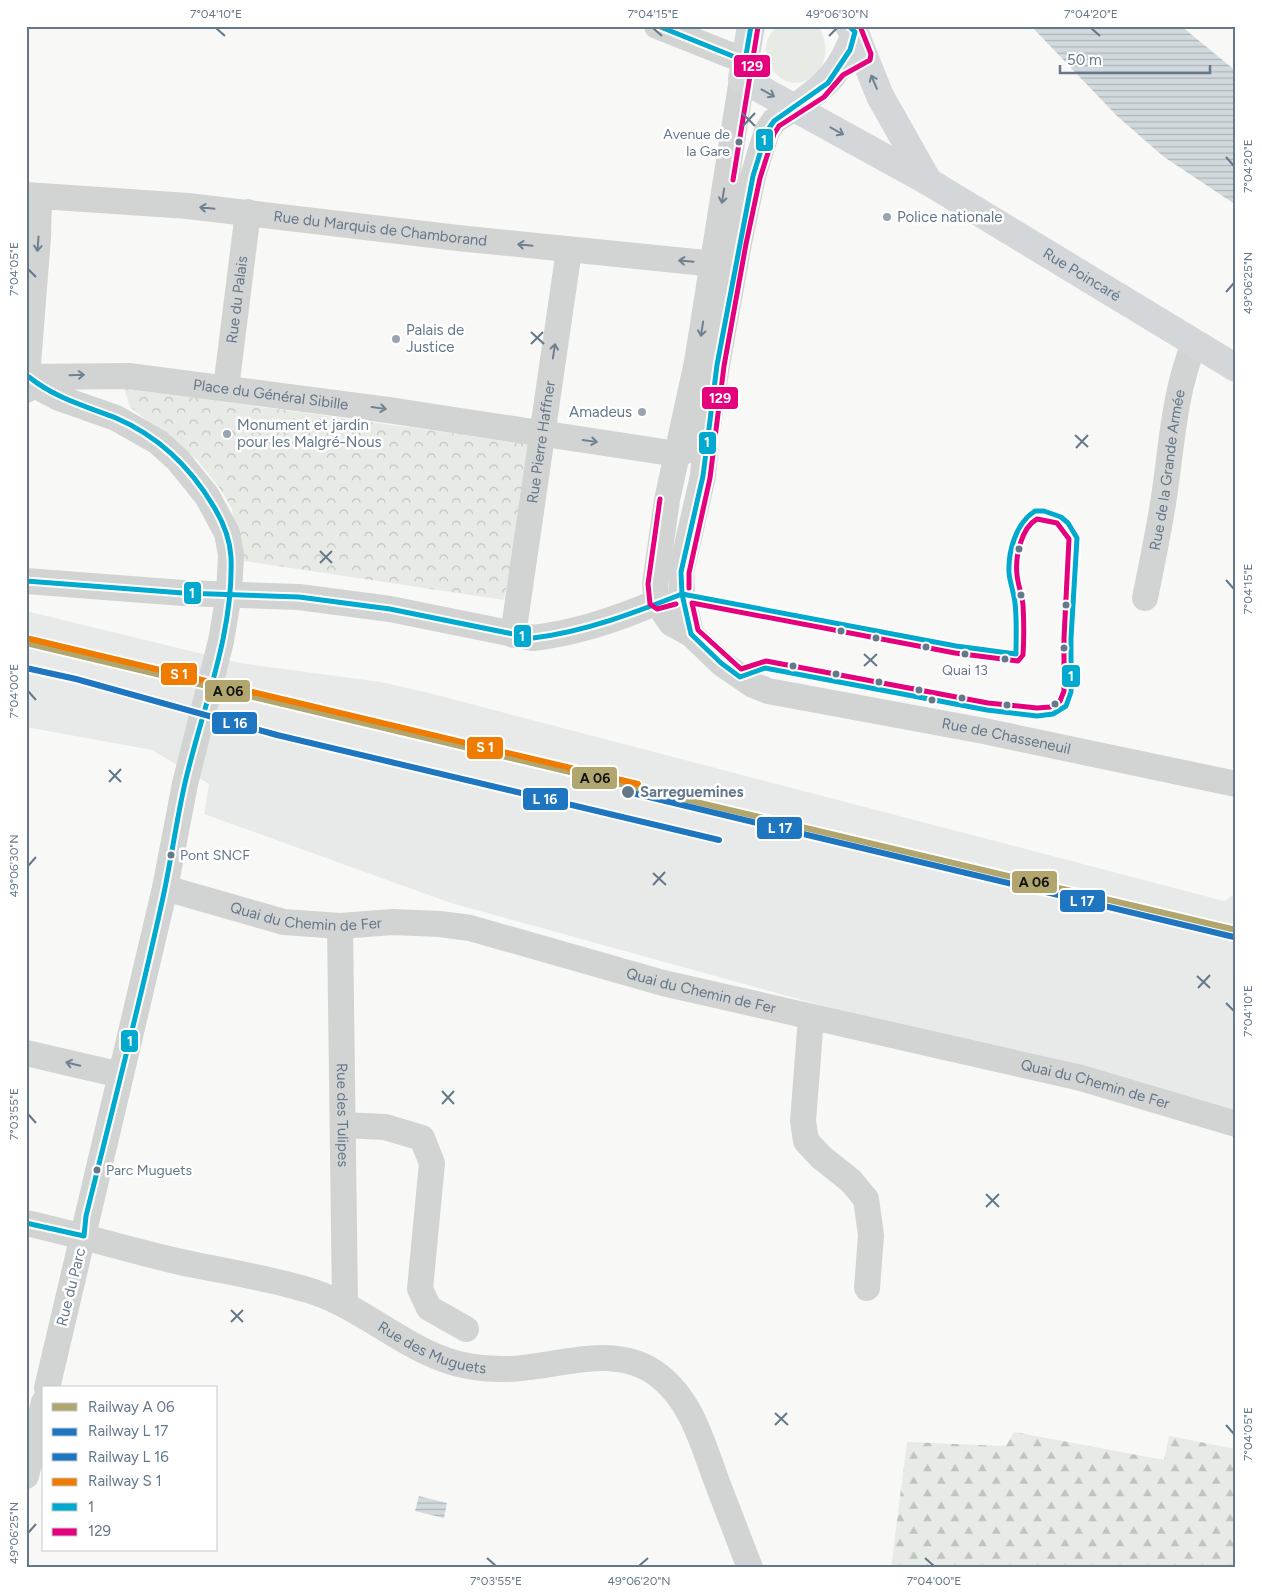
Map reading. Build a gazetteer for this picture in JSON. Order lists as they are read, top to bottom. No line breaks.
{"streets":{"main road":["Rue Poincaré"],"street":["Rue du Marquis de Chamborand","Rue du Palais","Place du Général Sibille","Rue Pierre Haffner","Rue de la Grande Armée","Rue de Chasseneuil","Quai du Chemin de Fer","Rue des Tulipes","Rue du Parc","Rue des Muguets"]},"crossings":[["Rue du Marquis de Chamborand","Rue du Palais"],["Rue du Marquis de Chamborand","Rue Pierre Haffner"],["Rue Poincaré","Rue de la Grande Armée"],["Rue du Palais","Place du Général Sibille"],["Place du Général Sibille","Rue Pierre Haffner"],["Place du Général Sibille","Rue du Parc"],["Quai du Chemin de Fer","Rue des Tulipes"],["Quai du Chemin de Fer","Rue du Parc"],["Rue des Tulipes","Rue des Muguets"],["Rue du Parc","Rue des Muguets"]],"one_way":["Rue du Marquis de Chamborand"],"places":["Avenue de la Gare","Police nationale","Palais de Justice","Amadeus","Monument et jardin pour les Malgré-Nous","Quai 13","Sarreguemines","Pont SNCF","Parc Muguets"],"lines":["transit line 1","transit line 129"],"legend":["Railway A 06","Railway L 17","Railway L 16","Railway S 1","1","129"],"scale_bar":"50 m","coordinates":["7°04'10\"E","7°04'15\"E","49°06'30\"N","7°04'20\"E","7°04'05\"E","49°06'25\"N","7°04'00\"E","7°03'55\"E","49°06'20\"N"]}
